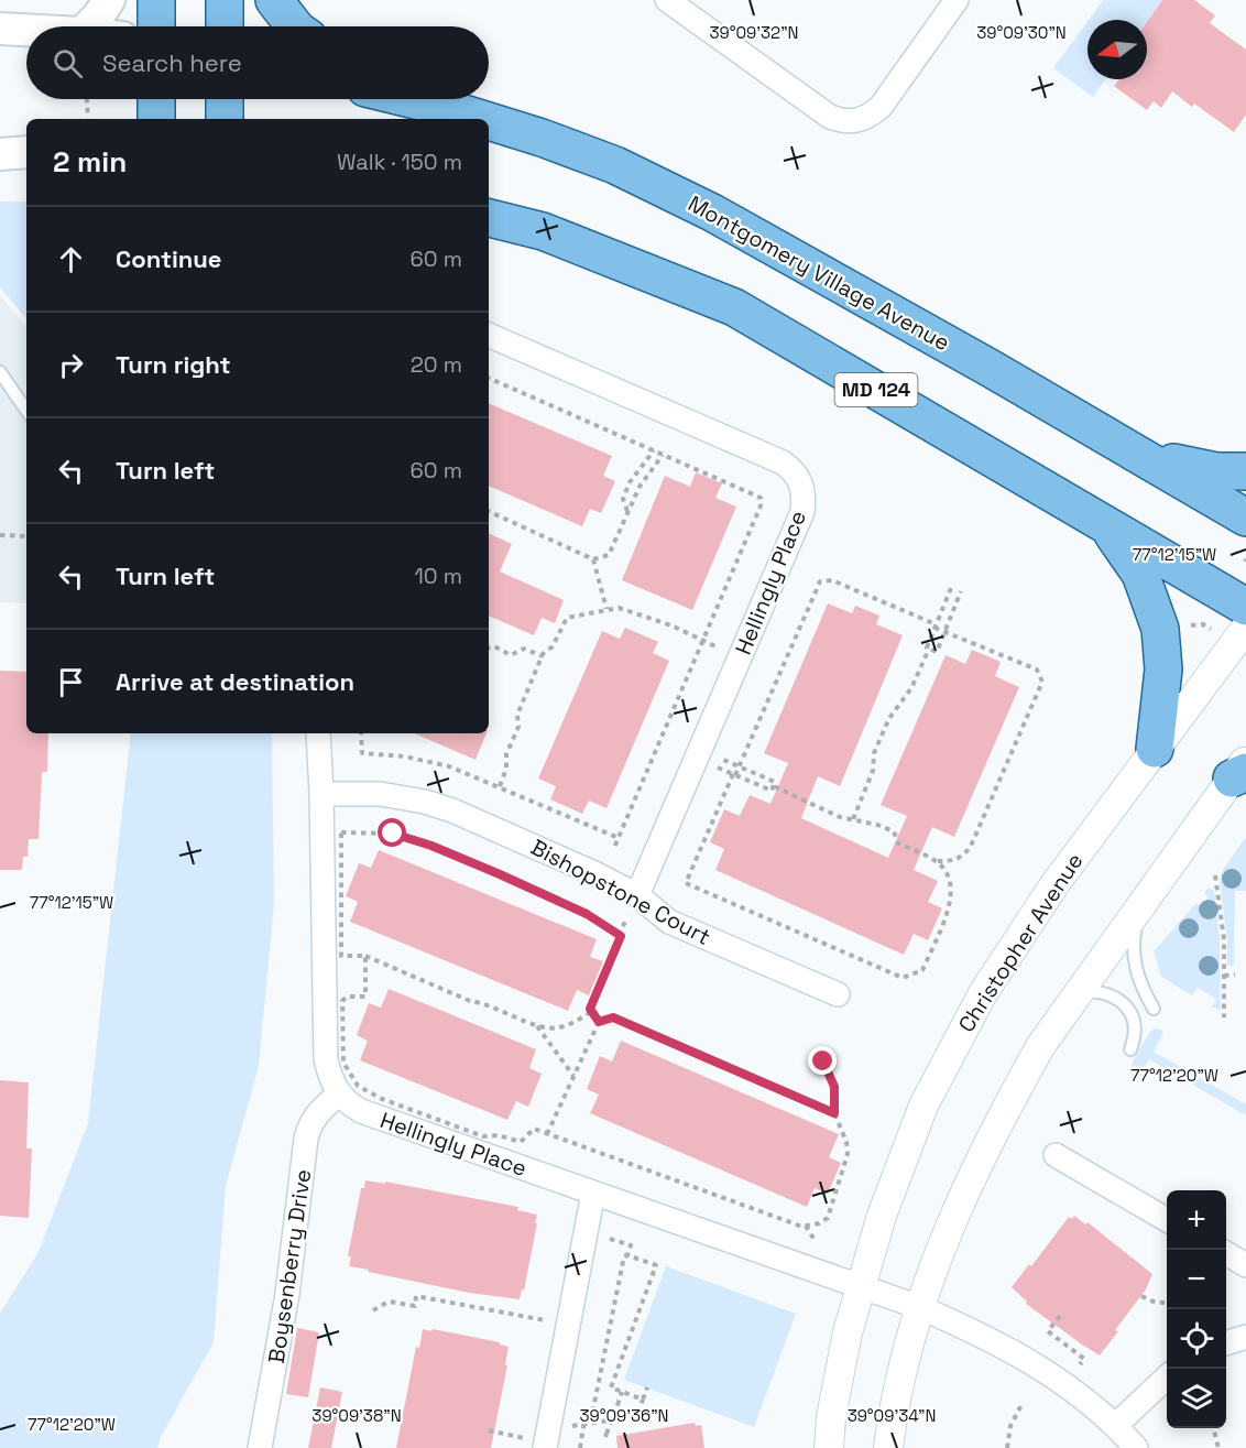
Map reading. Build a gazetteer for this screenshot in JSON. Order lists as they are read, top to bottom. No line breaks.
{"streets":{"main road":["Montgomery Village Avenue","MD 124"],"street":["Hellingly Place","Bishopstone Court","Christopher Avenue","Boysenberry Drive"]},"crossings":[["Hellingly Place","Bishopstone Court"],["Hellingly Place","Christopher Avenue"],["Hellingly Place","Boysenberry Drive"]],"north":"left","page":{"search":"Search here","heading":["2 min","Walk · 150 m"],"list":[["Continue","60 m"],["Turn right","20 m"],["Turn left","60 m"],["Turn left","10 m"],"Arrive at destination"],"map_buttons":["+","−"]},"coordinates":["39°09'32\"N","39°09'30\"N","77°12'15\"W","77°12'20\"W","39°09'38\"N","39°09'36\"N","39°09'34\"N"]}
